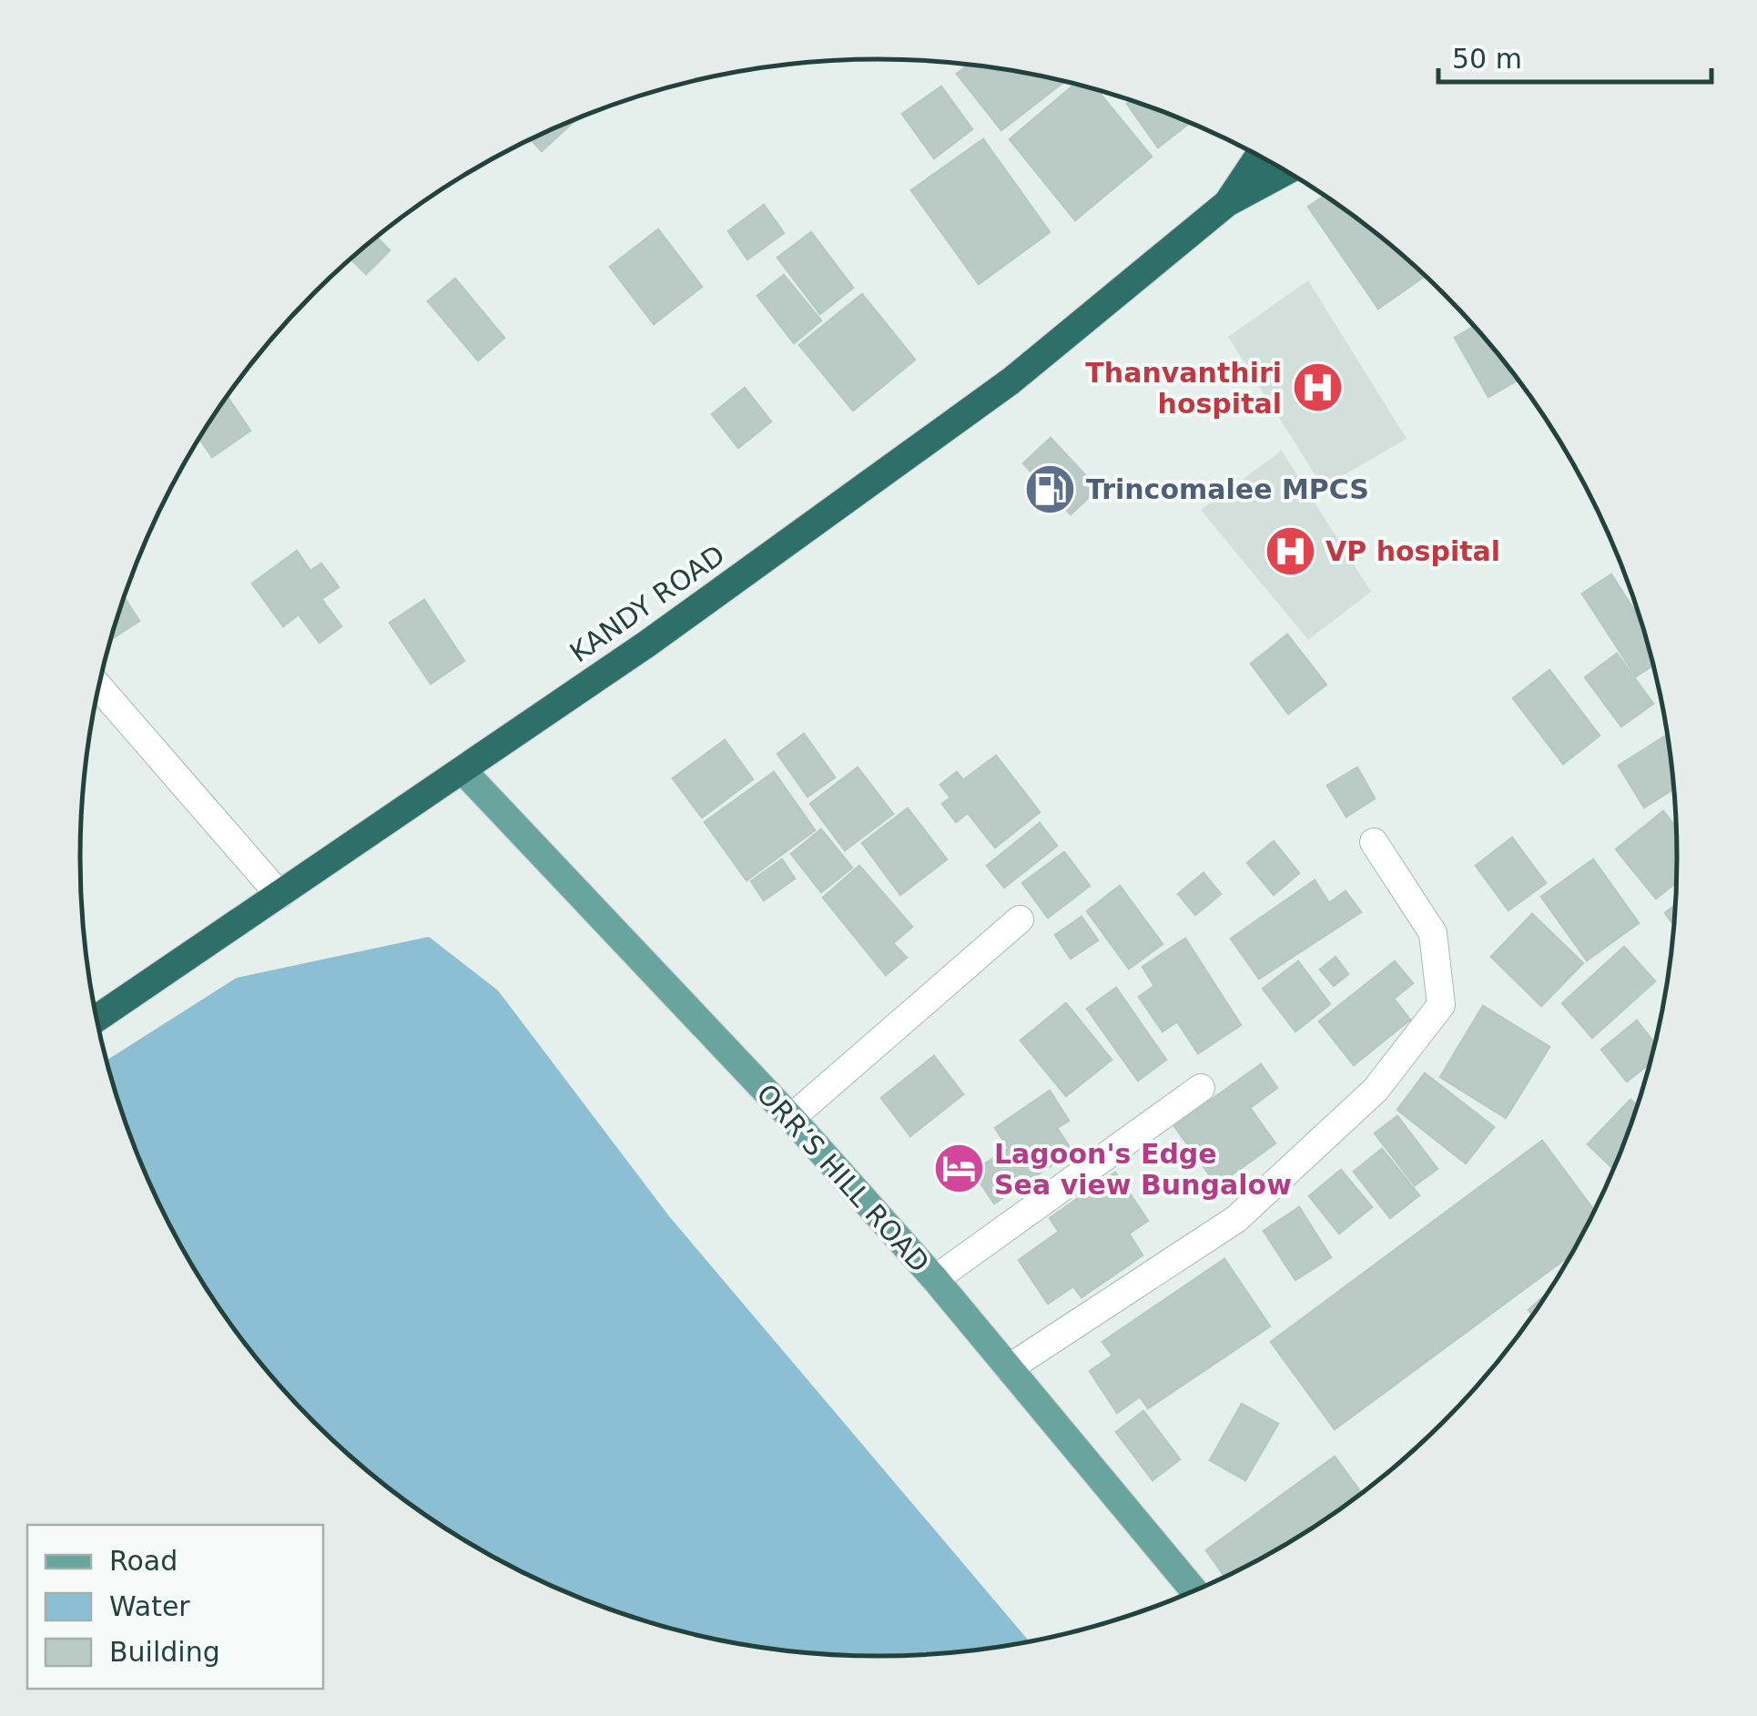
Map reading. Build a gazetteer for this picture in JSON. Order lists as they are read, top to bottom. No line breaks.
{"streets":{"highway":["KANDY ROAD"],"main road":["ORR’S HILL ROAD"]},"crossings":[["KANDY ROAD","ORR’S HILL ROAD"]],"places":{"hospital":["Thanvanthiri hospital","VP hospital"],"fuel station":["Trincomalee MPCS"],"hotel":["Lagoon's Edge Sea view Bungalow"]},"legend":["Road","Water","Building"],"scale_bar":"50 m"}
